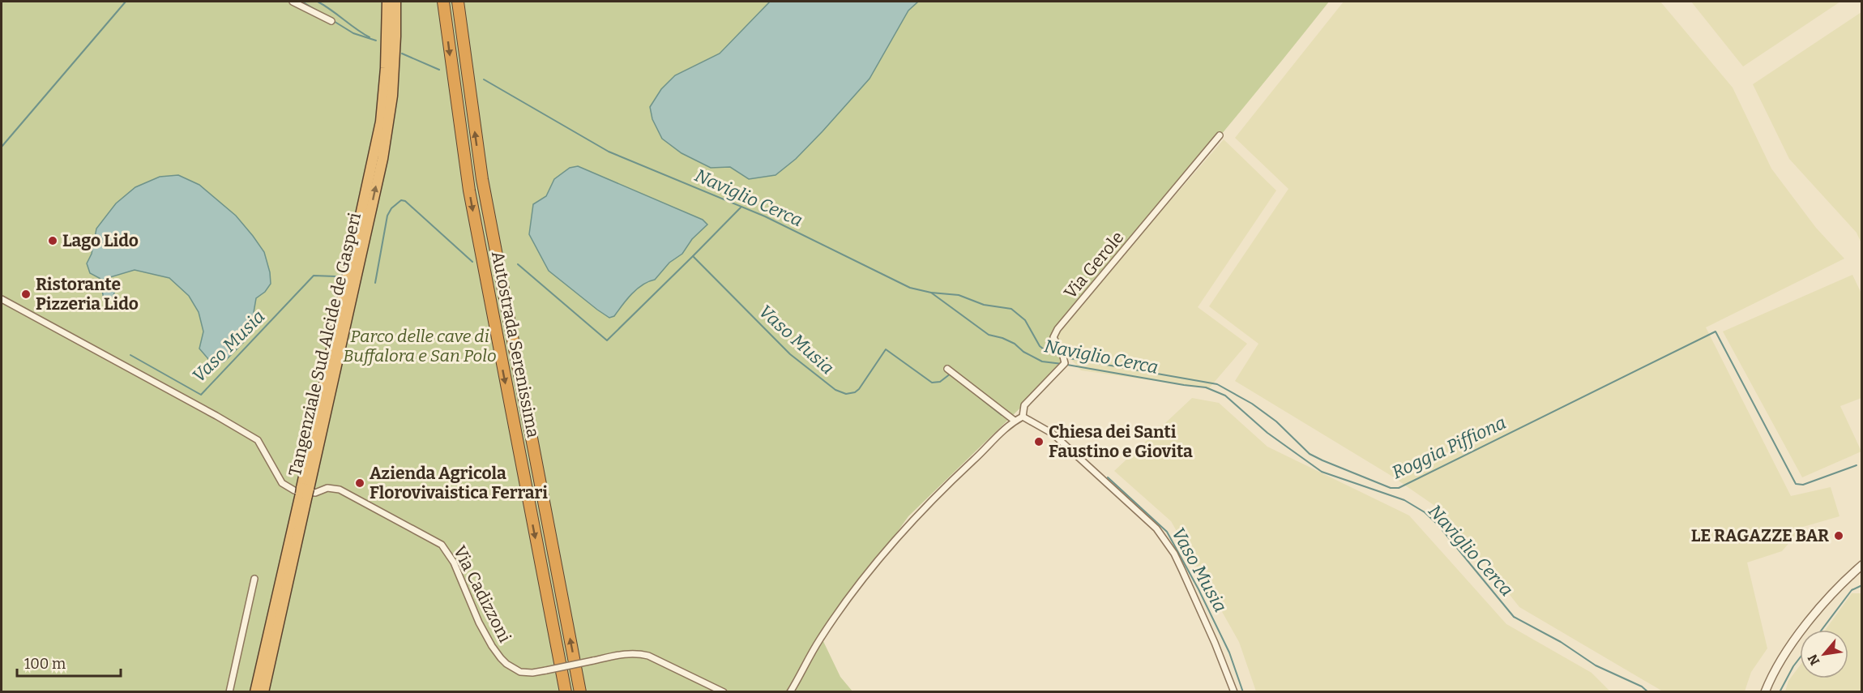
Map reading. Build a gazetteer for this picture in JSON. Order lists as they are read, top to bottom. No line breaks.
{"streets":{"highway":["Tangenziale Sud Alcide de Gasperi","Autostrada Serenissima"],"street":["Via Gerole","Via Cadizzoni"]},"water":["Naviglio Cerca","Vaso Musia","Roggia Piffiona"],"parks":["Parco delle cave di Buffalora e San Polo"],"places":["Lago Lido","Ristorante Pizzeria Lido","Chiesa dei Santi Faustino e Giovita","Azienda Agricola Florovivaistica Ferrari","LE RAGAZZE BAR"],"scale_bar":"100 m","north":"bottom left"}
